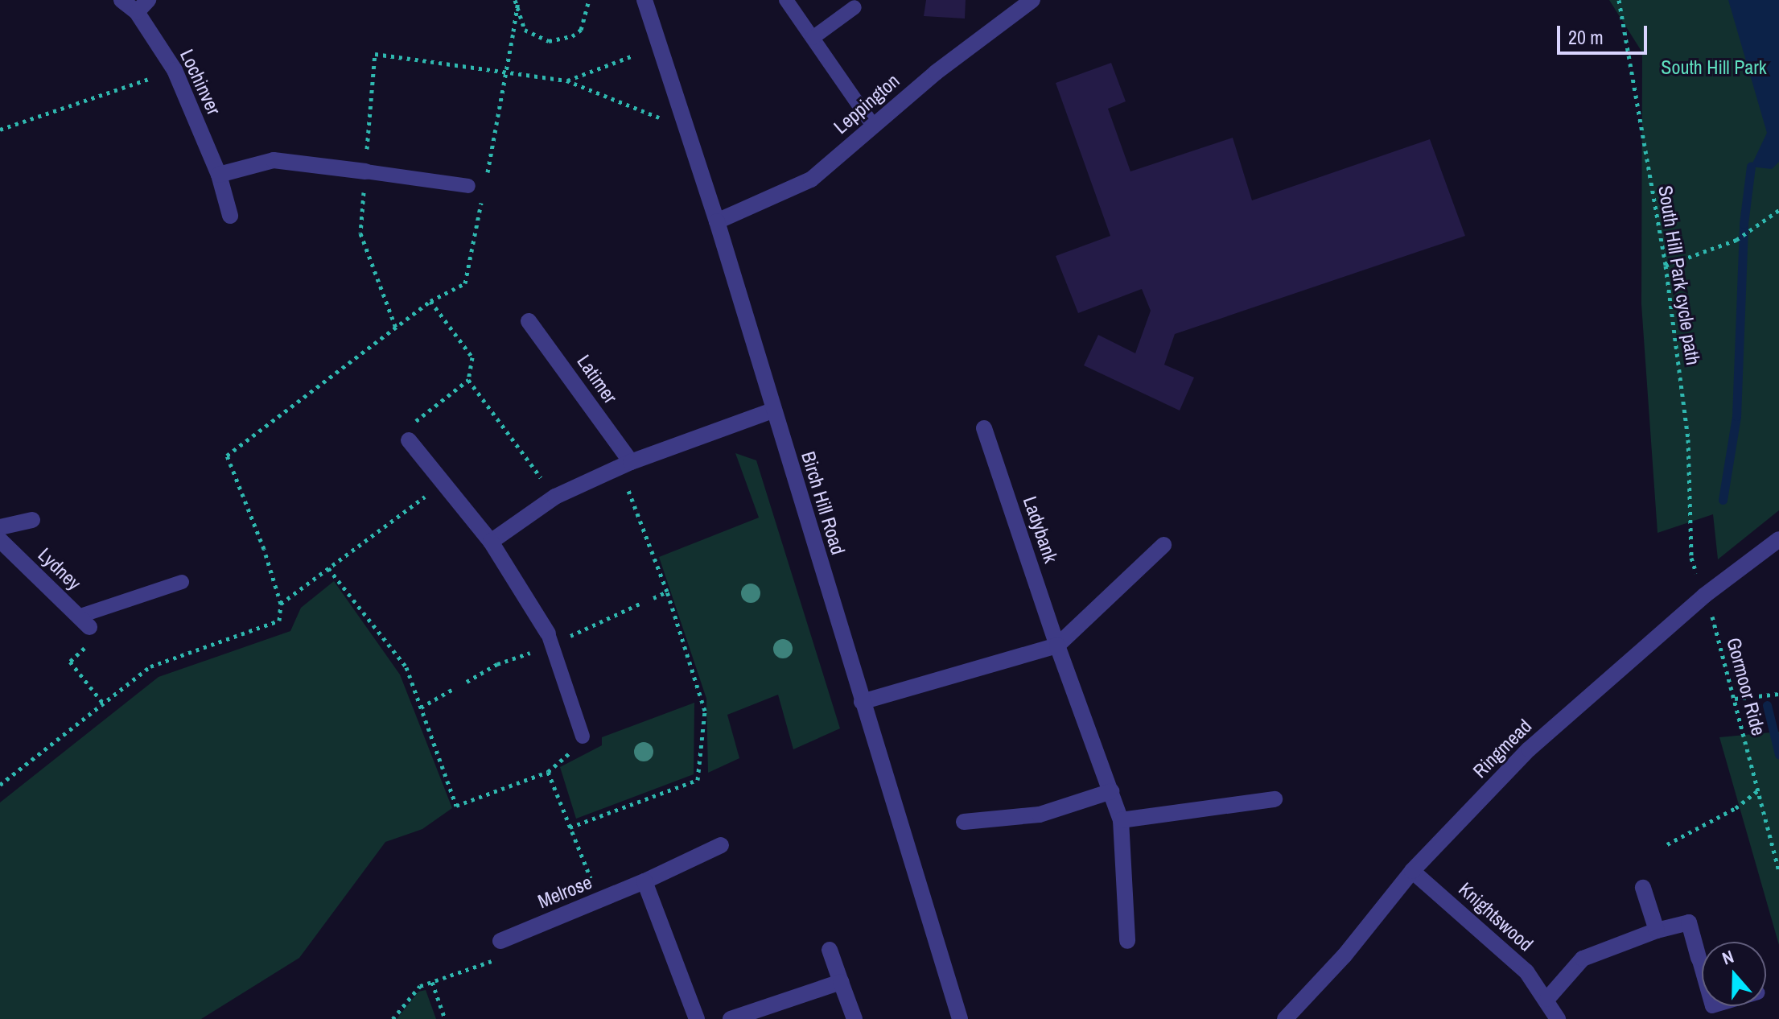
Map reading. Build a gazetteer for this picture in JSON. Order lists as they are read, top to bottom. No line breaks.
{"streets":{"street":["Lochinver","Leppington","Latimer","Birch Hill Road","Ladybank","Lydney","Ringmead","Melrose","Knightswood"],"path":["South Hill Park cycle path","Gormoor Ride"]},"crossings":[["Leppington","Birch Hill Road"],["Ringmead","Knightswood"]],"parks":["South Hill Park"],"scale_bar":"20 m","north":"top"}
